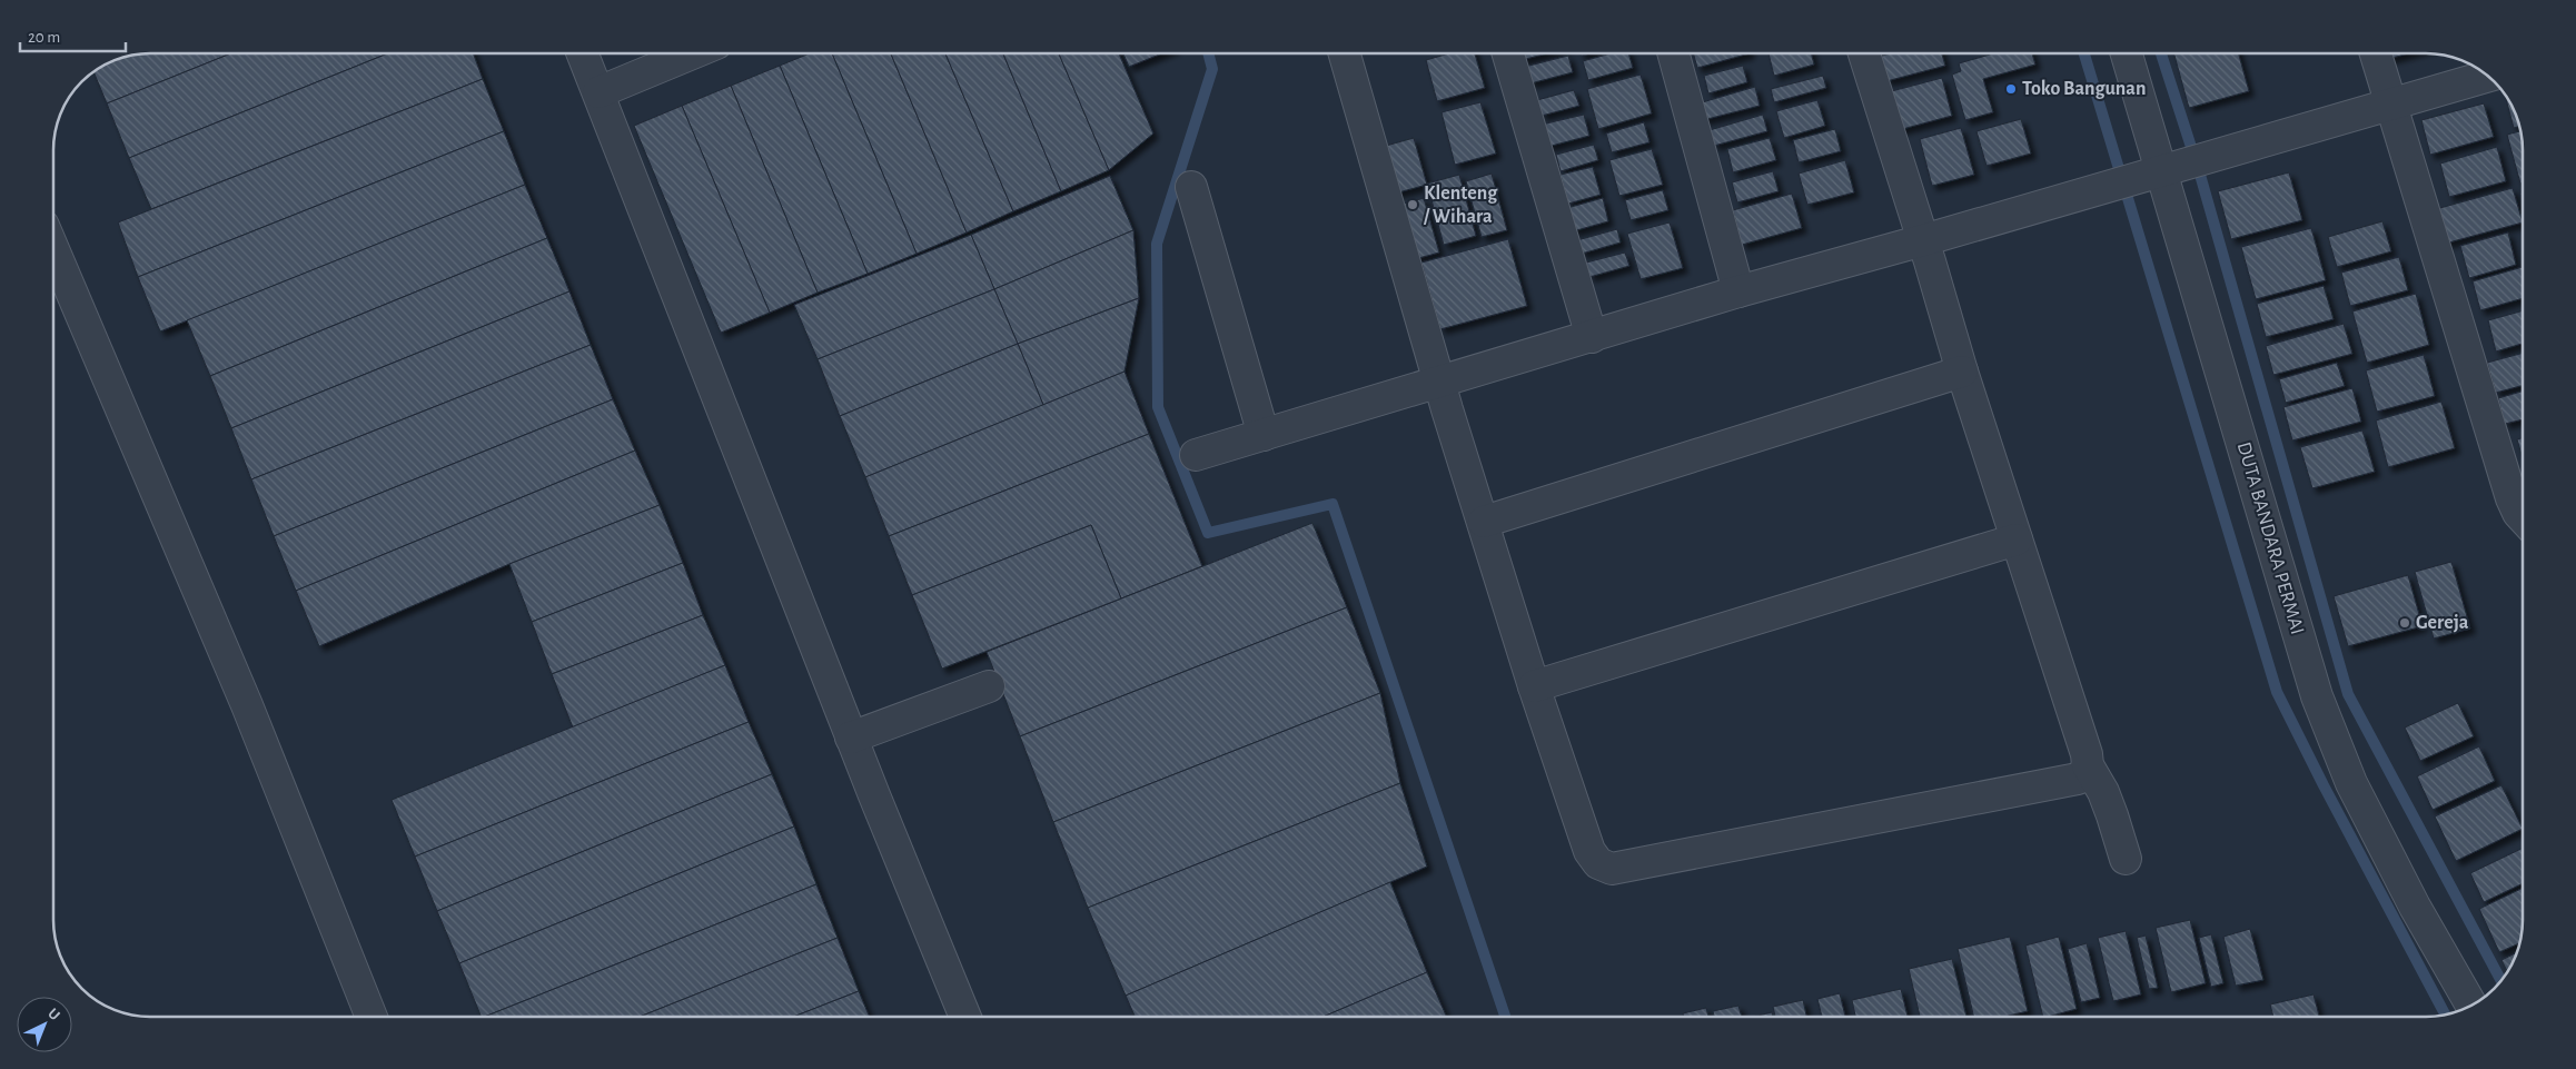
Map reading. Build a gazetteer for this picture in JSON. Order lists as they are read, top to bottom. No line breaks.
{"streets":{"street":["DUTA BANDARA PERMAI"]},"places":["Toko Bangunan","Klenteng / Wihara","Gereja"],"scale_bar":"20 m","north":"top right"}
